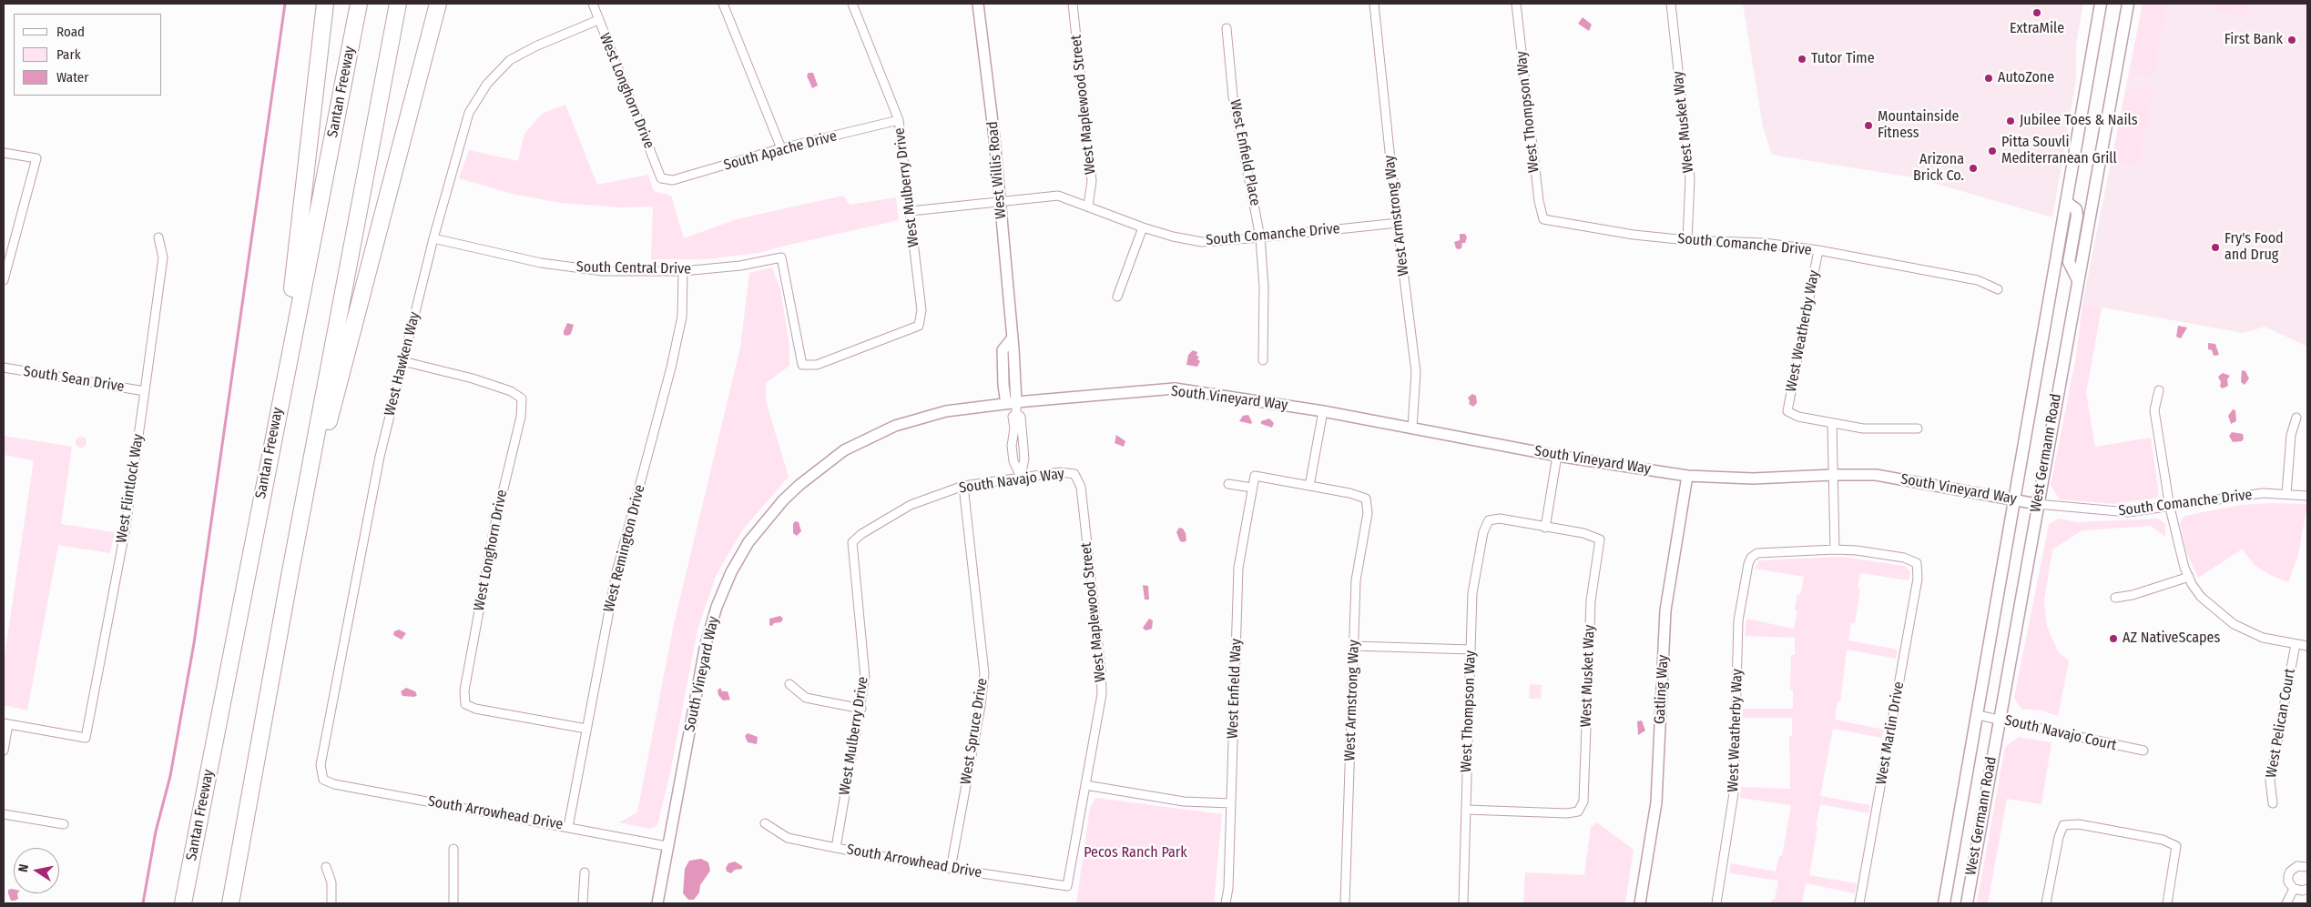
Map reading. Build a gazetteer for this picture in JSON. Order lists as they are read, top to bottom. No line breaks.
{"streets":{"highway":["Santan Freeway"],"main road":["West Germann Road"],"street":["West Longhorn Drive","West Maplewood Street","West Thompson Way","West Musket Way","South Apache Drive","West Enfield Place","West Willis Road","West Mulberry Drive","West Armstrong Way","South Comanche Drive","South Central Drive","West Weatherby Way","West Hawken Way","South Sean Drive","South Vineyard Way","South Navajo Way","West Flintlock Way","West Remington Drive","West Enfield Way","Gatling Way","West Pelican Court","West Spruce Drive","West Marlin Drive","South Navajo Court","South Arrowhead Drive"]},"crossings":[["West Longhorn Drive","South Apache Drive"],["West Longhorn Drive","West Hawken Way"],["West Longhorn Drive","West Remington Drive"],["West Maplewood Street","South Comanche Drive"],["West Maplewood Street","South Navajo Way"],["West Maplewood Street","South Arrowhead Drive"],["West Thompson Way","West Musket Way"],["West Thompson Way","South Comanche Drive"],["West Musket Way","South Comanche Drive"],["South Apache Drive","West Mulberry Drive"],["West Enfield Place","South Comanche Drive"],["West Willis Road","South Comanche Drive"],["West Willis Road","South Vineyard Way"],["West Willis Road","South Navajo Way"],["West Mulberry Drive","South Comanche Drive"],["West Mulberry Drive","South Central Drive"],["West Mulberry Drive","South Navajo Way"],["West Mulberry Drive","South Arrowhead Drive"],["West Armstrong Way","South Comanche Drive"],["West Armstrong Way","South Vineyard Way"],["West Armstrong Way","West Enfield Way"],["South Comanche Drive","West Weatherby Way"],["South Comanche Drive","South Vineyard Way"],["South Comanche Drive","West Germann Road"],["South Central Drive","West Hawken Way"],["South Central Drive","West Remington Drive"],["West Weatherby Way","West Marlin Drive"],["West Hawken Way","South Arrowhead Drive"],["South Sean Drive","West Flintlock Way"],["South Vineyard Way","West Germann Road"],["South Vineyard Way","Gatling Way"],["South Vineyard Way","South Arrowhead Drive"],["West Germann Road","South Navajo Court"],["South Navajo Way","West Spruce Drive"],["West Remington Drive","South Arrowhead Drive"],["West Spruce Drive","South Arrowhead Drive"]],"parks":["Pecos Ranch Park"],"places":["ExtraMile","First Bank","Tutor Time","AutoZone","Jubilee Toes & Nails","Mountainside Fitness","Pitta Souvli Mediterranean Grill","Arizona Brick Co.","Fry's Food and Drug","AZ NativeScapes"],"legend":["Road","Park","Water"],"north":"left"}
